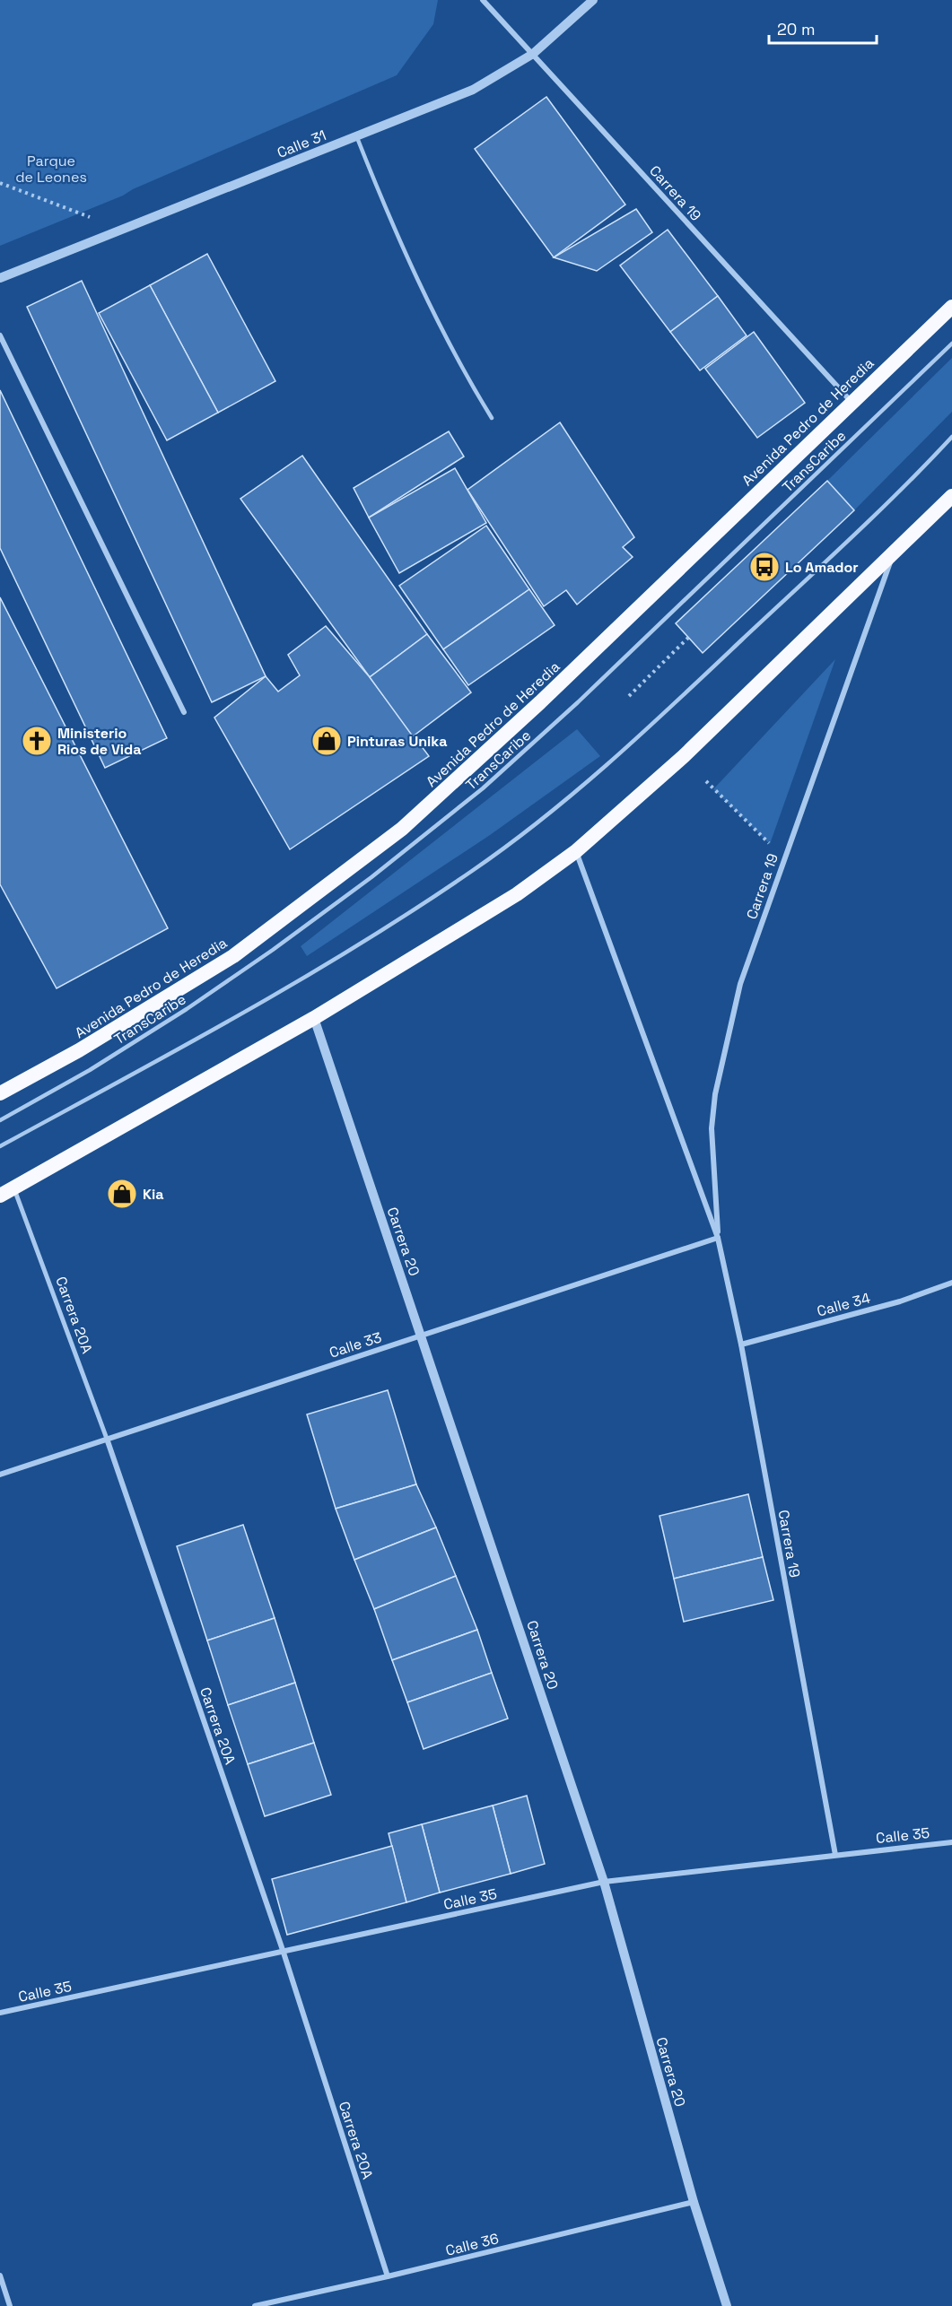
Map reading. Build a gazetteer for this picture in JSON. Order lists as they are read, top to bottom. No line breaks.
{"streets":{"highway":["Avenida Pedro de Heredia"],"street":["Calle 31","Carrera 19","Carrera 20","Calle 34","Carrera 20A","Calle 33","Calle 35","Calle 36"],"lane":["TransCaribe"]},"crossings":[["Calle 31","Carrera 19"],["Carrera 19","Avenida Pedro de Heredia"],["Carrera 19","Calle 34"],["Carrera 19","Calle 33"],["Carrera 19","Calle 35"],["Carrera 20","Calle 33"],["Carrera 20","Calle 35"],["Carrera 20","Calle 36"],["Carrera 20A","Calle 33"],["Carrera 20A","Calle 35"],["Carrera 20A","Calle 36"]],"parks":["Parque de Leones"],"places":{"bus stop":["Lo Amador"],"church":["Ministerio Rios de Vida"],"shop":["Pinturas Unika","Kia"]},"scale_bar":"20 m"}
